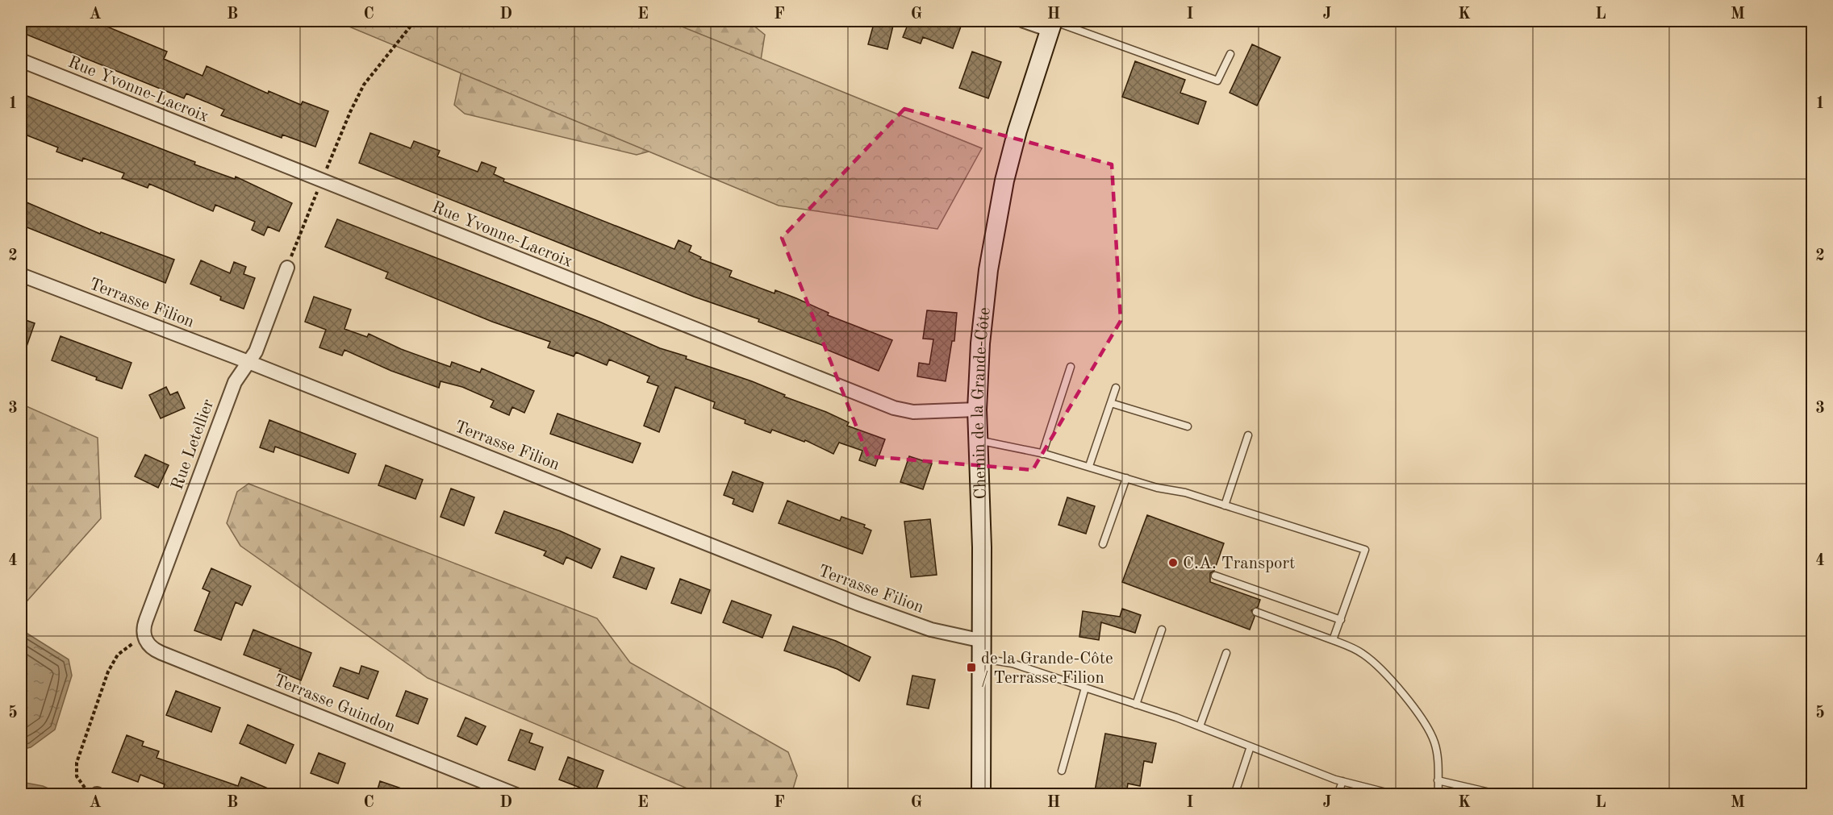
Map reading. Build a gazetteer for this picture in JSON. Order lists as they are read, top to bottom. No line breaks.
{"streets":{"main road":["Chemin de la Grande-Côte"],"street":["Rue Yvonne-Lacroix","Terrasse Filion","Rue Letellier","Terrasse Guindon"]},"crossings":[["Rue Yvonne-Lacroix","Chemin de la Grande-Côte"],["Terrasse Filion","Chemin de la Grande-Côte"],["Terrasse Filion","Rue Letellier"],["Rue Letellier","Terrasse Guindon"]],"places":{"other":["C.A. Transport"],"transit":["de la Grande-Côte / Terrasse Filion"]},"grid":{"columns":["A","B","C","D","E","F","G","H","I","J","K","L","M"],"rows":["1","2","3","4","5"]}}
